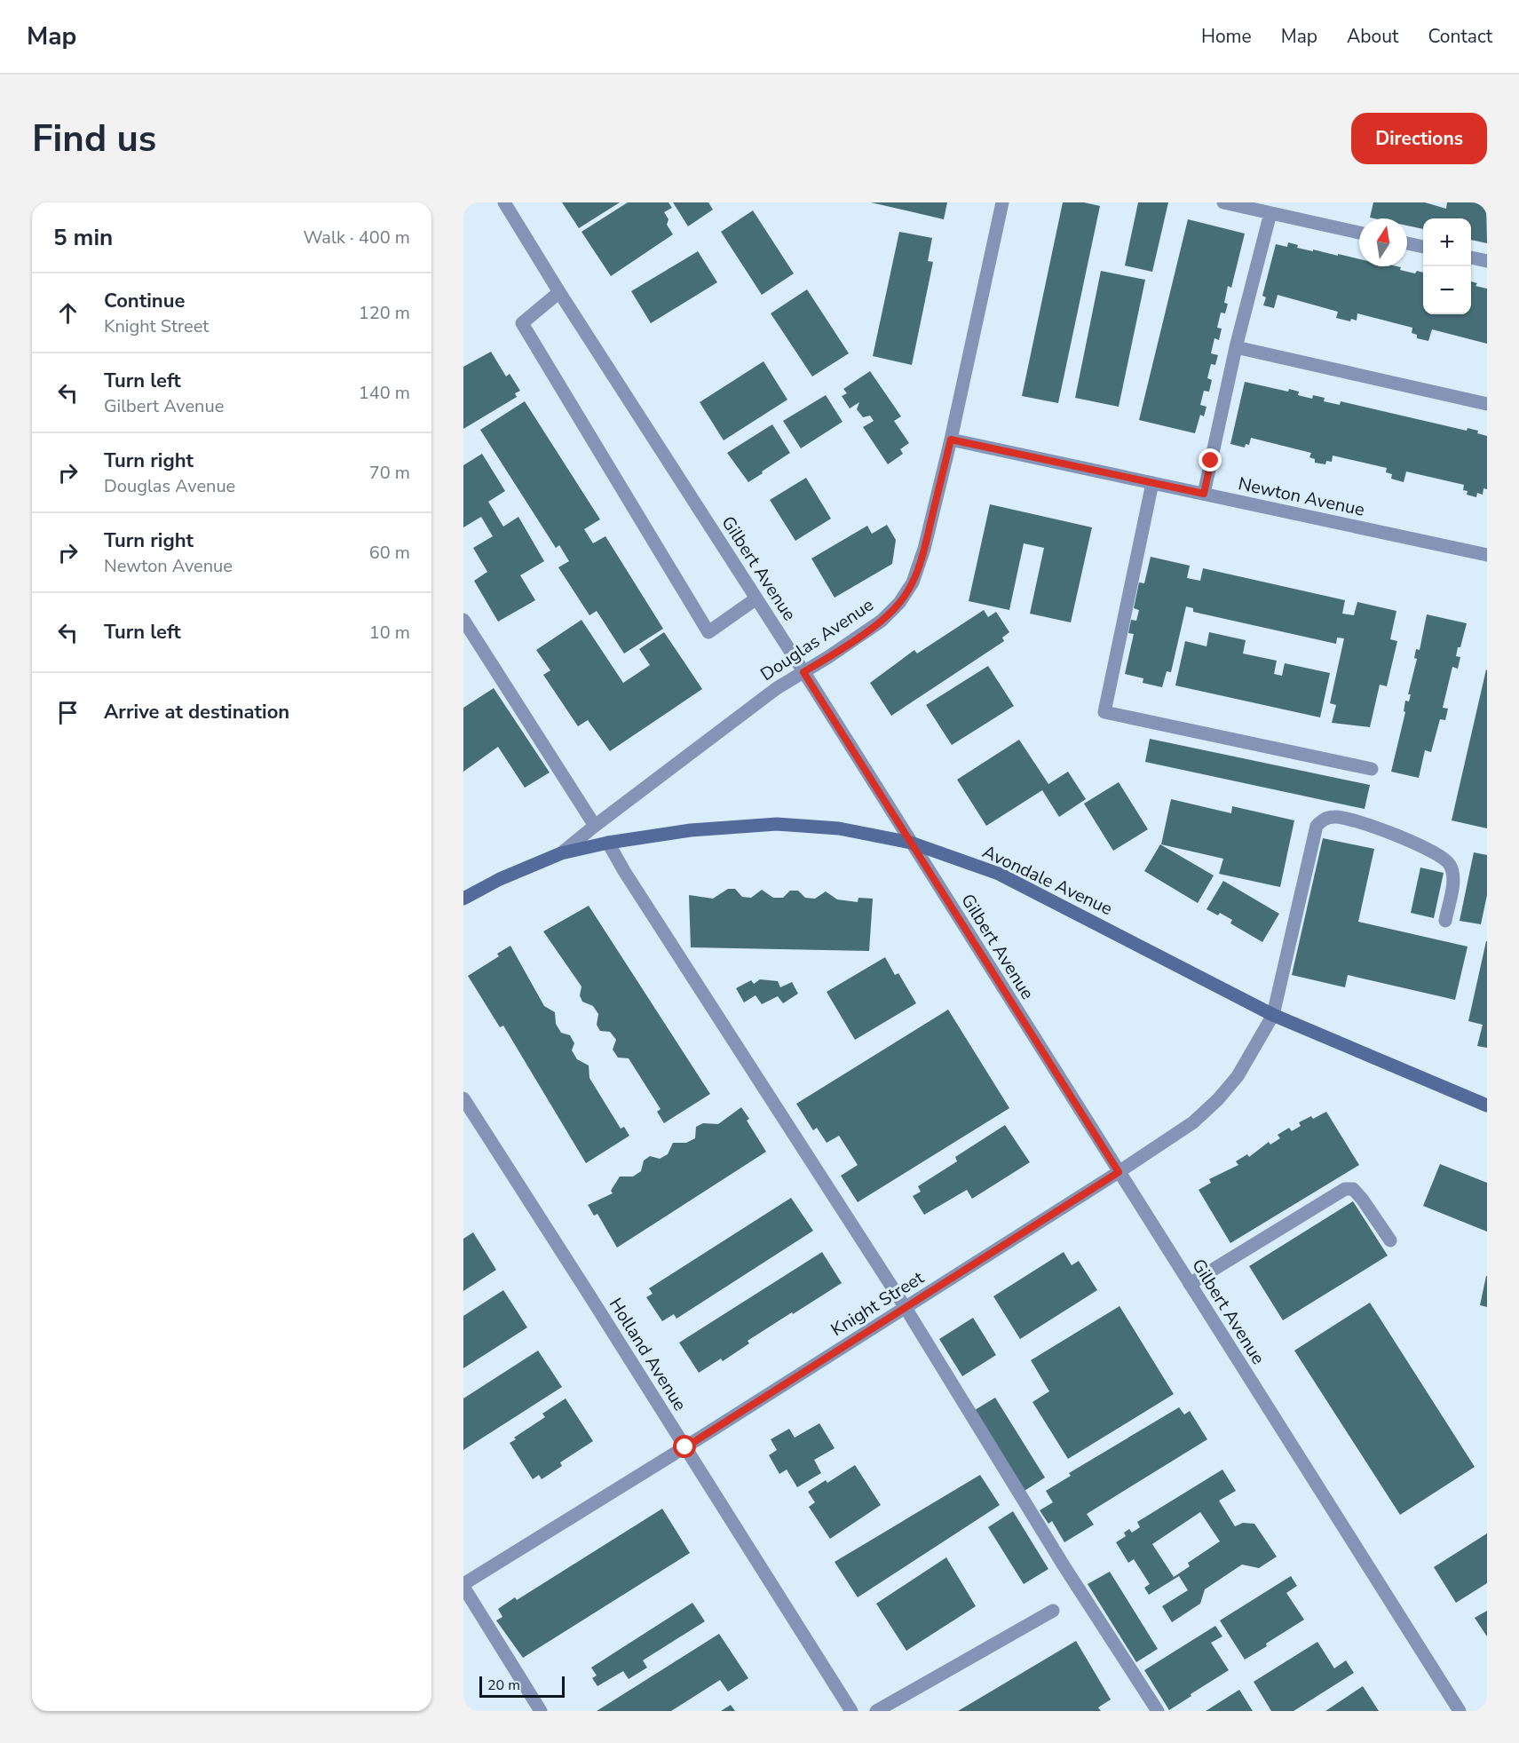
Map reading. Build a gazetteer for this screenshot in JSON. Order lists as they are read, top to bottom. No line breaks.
{"streets":{"main road":["Douglas Avenue","Avondale Avenue"],"street":["Newton Avenue","Gilbert Avenue","Knight Street","Holland Avenue"]},"crossings":[["Newton Avenue","Douglas Avenue"],["Gilbert Avenue","Douglas Avenue"],["Gilbert Avenue","Avondale Avenue"],["Gilbert Avenue","Knight Street"],["Douglas Avenue","Avondale Avenue"],["Avondale Avenue","Knight Street"],["Knight Street","Holland Avenue"]],"scale_bar":"20 m","north":"top","page":{"header":"Map","nav":["Home","Map","About","Contact"],"buttons":"Directions","title":"Find us","heading":["5 min","Walk · 400 m"],"map_buttons":["+","−"],"list":[["Continue","Knight Street","120 m"],["Turn left","Gilbert Avenue","140 m"],["Turn right","Douglas Avenue","70 m"],["Turn right","Newton Avenue","60 m"],["Turn left","10 m"],"Arrive at destination"],"scale":"20 m"}}
